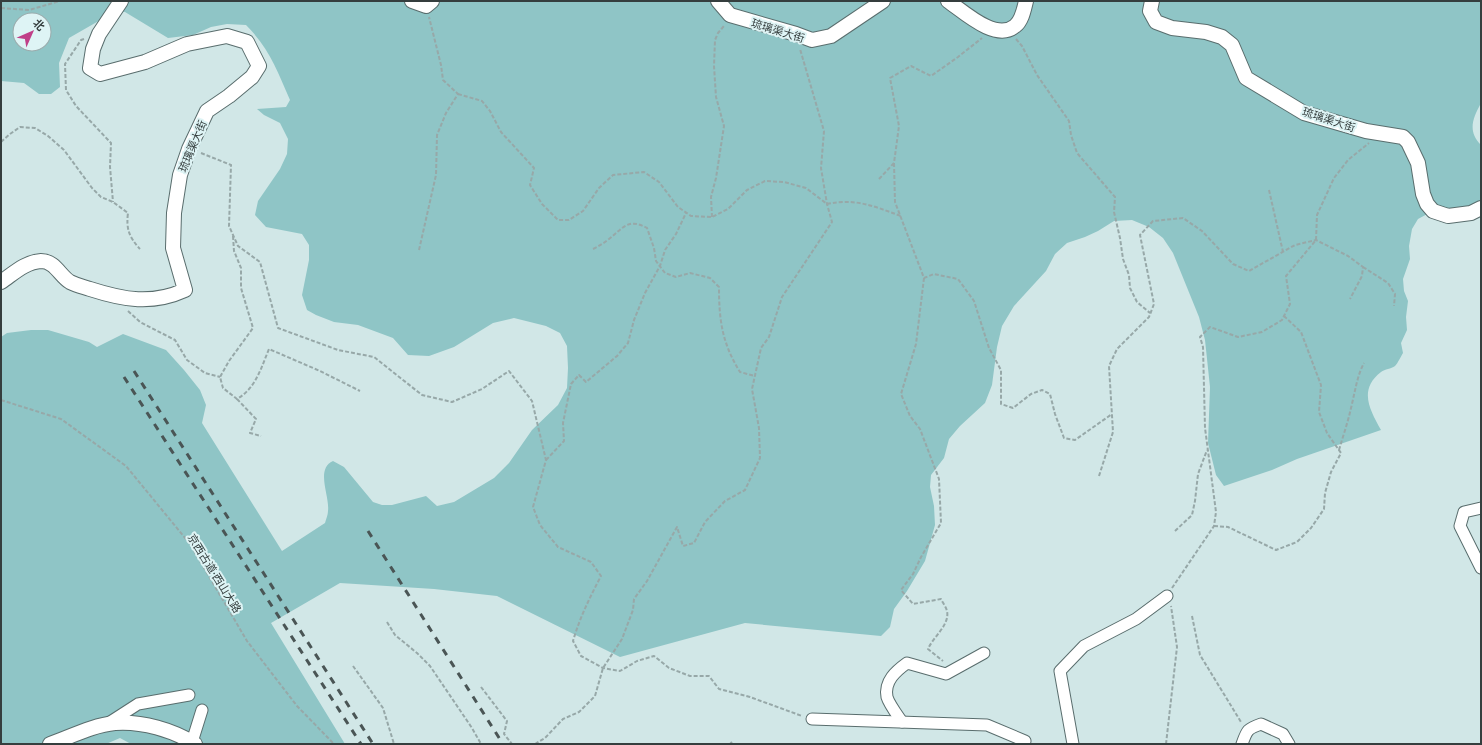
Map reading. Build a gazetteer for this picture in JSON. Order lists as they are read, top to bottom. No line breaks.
{"streets":{"street":["琉璃渠大街"],"path":["京西古道·西山大路"]},"north":"top right"}
